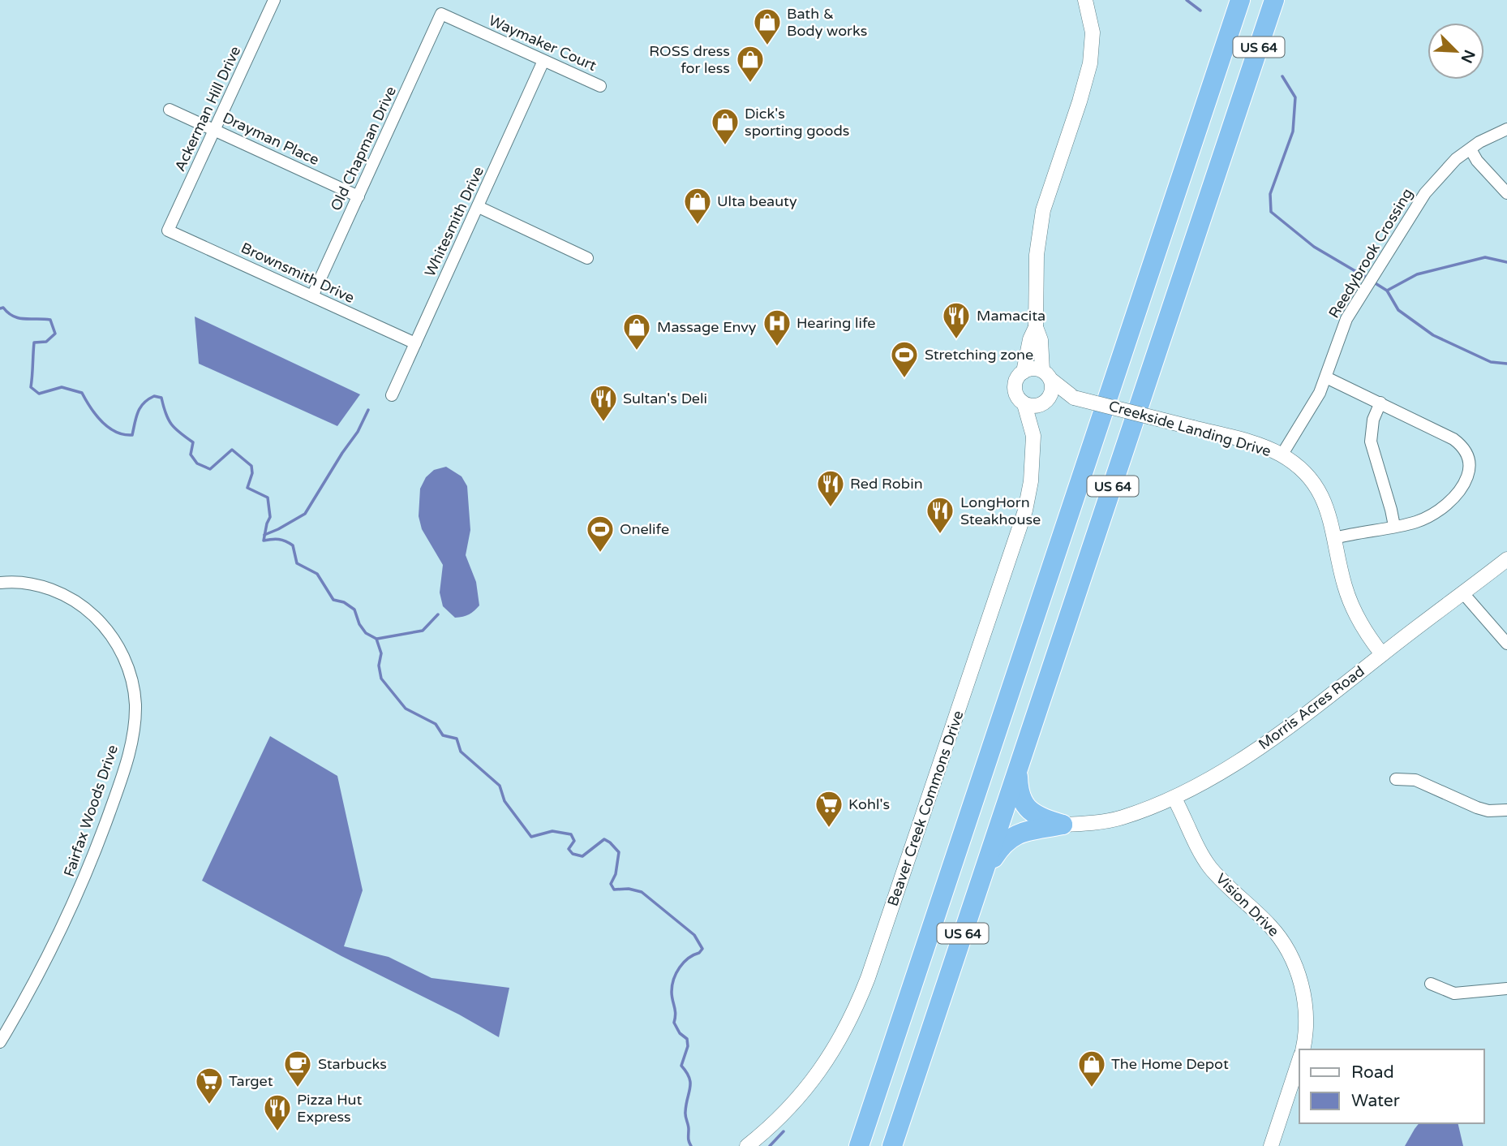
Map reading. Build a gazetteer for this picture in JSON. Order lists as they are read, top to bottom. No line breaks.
{"streets":{"highway":["US 64"],"street":["Waymaker Court","Ackerman Hill Drive","Drayman Place","Old Chapman Drive","Whitesmith Drive","Reedybrook Crossing","Brownsmith Drive","Creekside Landing Drive","Morris Acres Road","Beaver Creek Commons Drive","Fairfax Woods Drive","Vision Drive"]},"crossings":[["Waymaker Court","Old Chapman Drive"],["Waymaker Court","Whitesmith Drive"],["Ackerman Hill Drive","Drayman Place"],["Ackerman Hill Drive","Brownsmith Drive"],["Drayman Place","Old Chapman Drive"],["Old Chapman Drive","Brownsmith Drive"],["Whitesmith Drive","Brownsmith Drive"],["Reedybrook Crossing","Creekside Landing Drive"],["Creekside Landing Drive","Morris Acres Road"],["Creekside Landing Drive","Beaver Creek Commons Drive"],["Morris Acres Road","Vision Drive"]],"places":{"shop":["Bath & Body works","ROSS dress for less","Dick's sporting goods","Ulta beauty","Massage Envy","The Home Depot"],"restaurant":["Mamacita","Sultan's Deli","Red Robin","LongHorn Steakhouse","Pizza Hut Express"],"hospital":["Hearing life"],"sports":["Stretching zone","Onelife"],"supermarket":["Kohl's","Target"],"cafe":["Starbucks"]},"legend":["Road","Water"],"north":"bottom right"}
